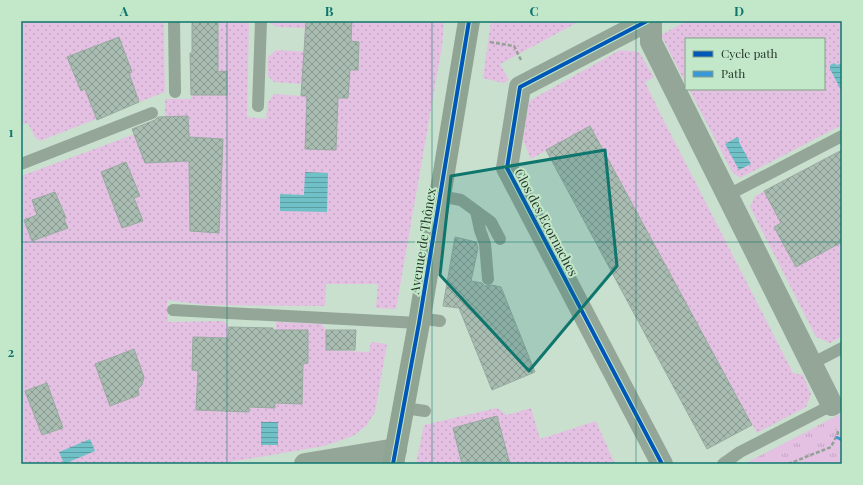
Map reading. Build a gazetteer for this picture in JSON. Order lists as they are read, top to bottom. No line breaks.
{"streets":{"main road":["Avenue de Thônex"],"street":["Clos des Ecornaches"]},"legend":["Cycle path","Path"],"grid":{"columns":["A","B","C","D"],"rows":["1","2"]}}
